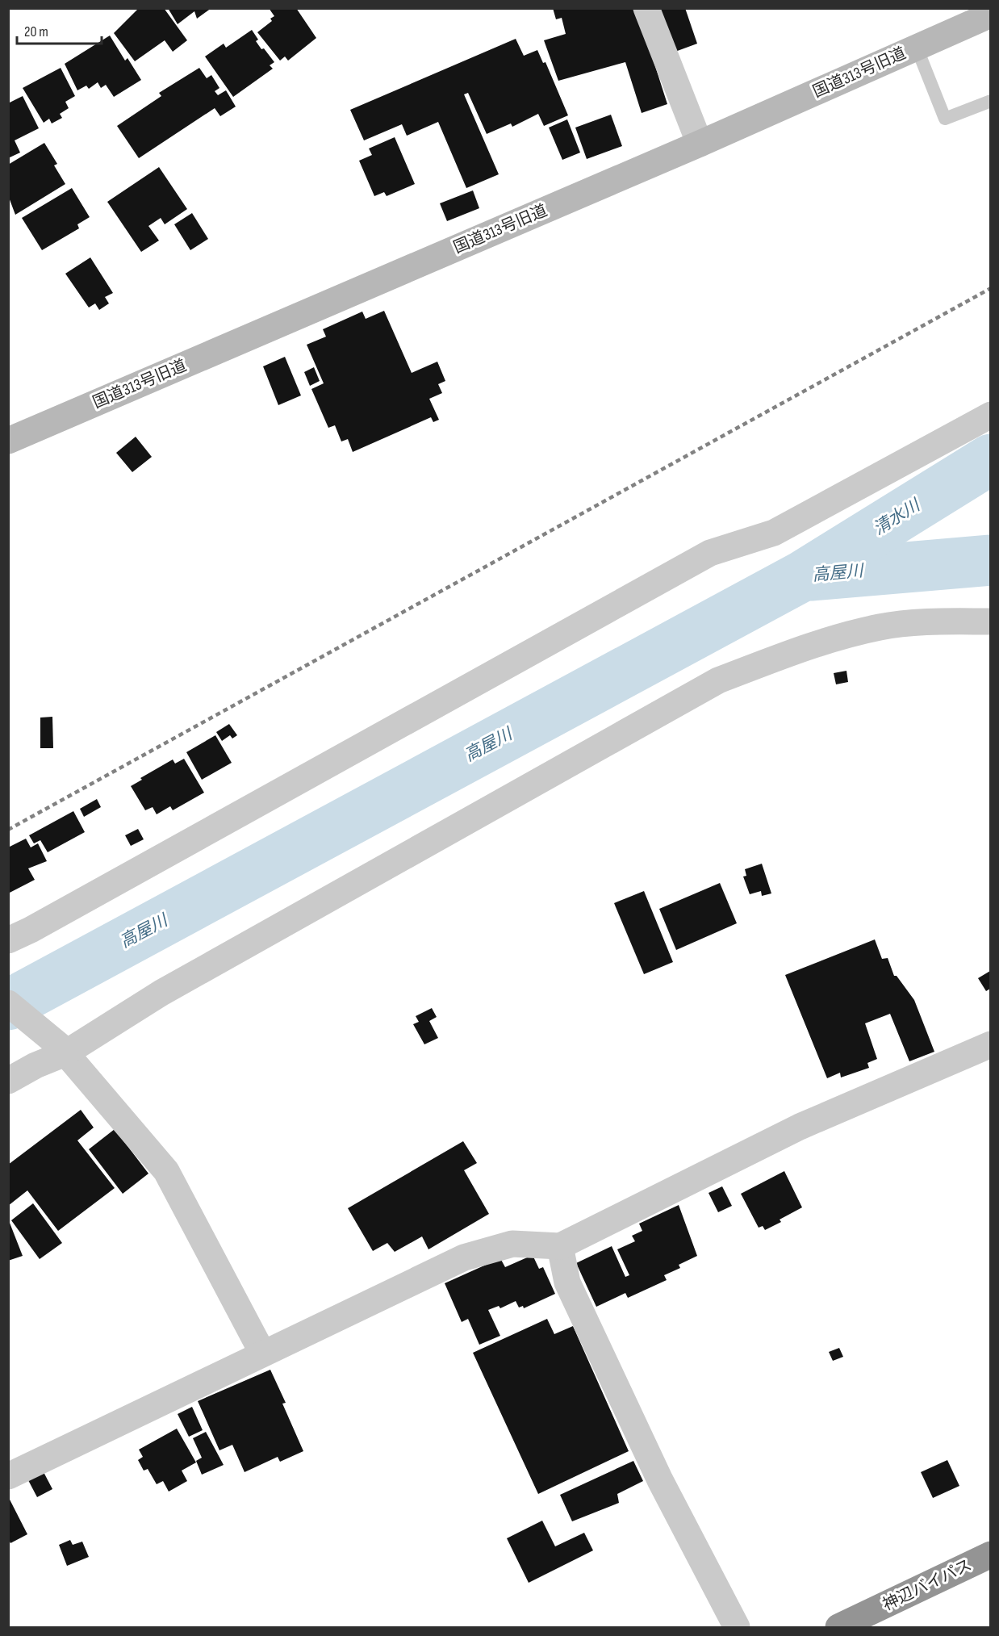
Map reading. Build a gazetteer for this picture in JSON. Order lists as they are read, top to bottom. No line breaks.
{"streets":{"highway":["神辺バイパス"],"street":["国道313号旧道"]},"water":["清水川","高屋川"],"scale_bar":"20 m"}
